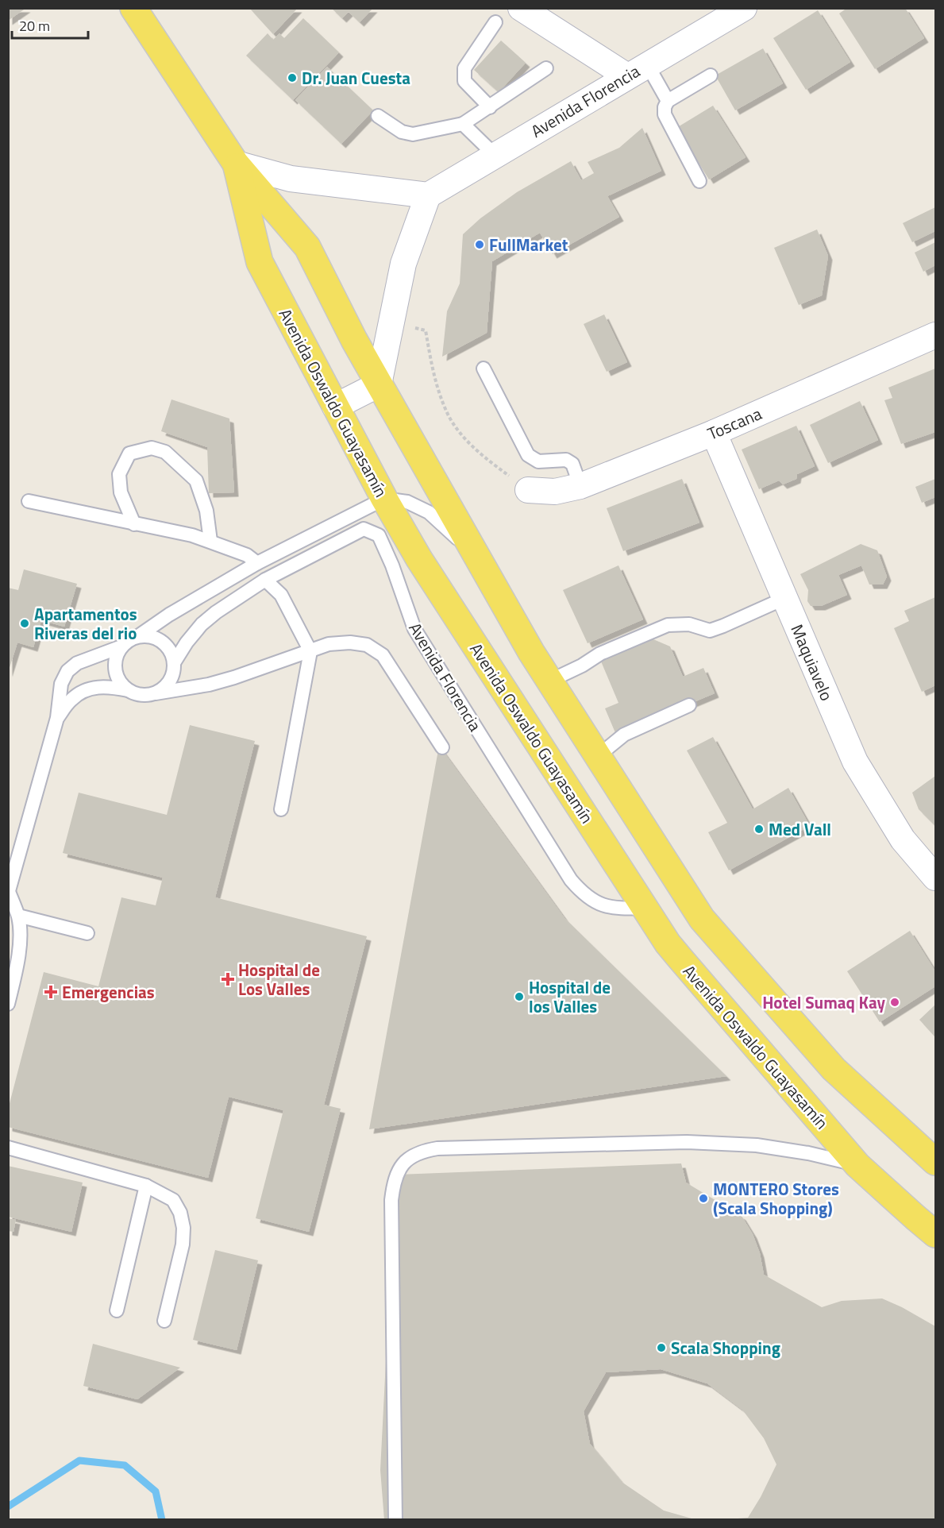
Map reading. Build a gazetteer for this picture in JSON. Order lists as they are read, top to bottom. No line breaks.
{"streets":{"main road":["Avenida Oswaldo Guayasamín"],"street":["Avenida Florencia","Toscana","Maquiavelo"]},"crossings":[["Avenida Florencia","Avenida Oswaldo Guayasamín"],["Toscana","Maquiavelo"]],"places":{"other":["Dr. Juan Cuesta","FullMarket","Apartamentos Riveras del rio","Med Vall","Hospital de los Valles","Hotel Sumaq Kay","MONTERO Stores (Scala Shopping)","Scala Shopping"],"health":["Hospital de Los Valles","Emergencias"]},"scale_bar":"20 m"}
